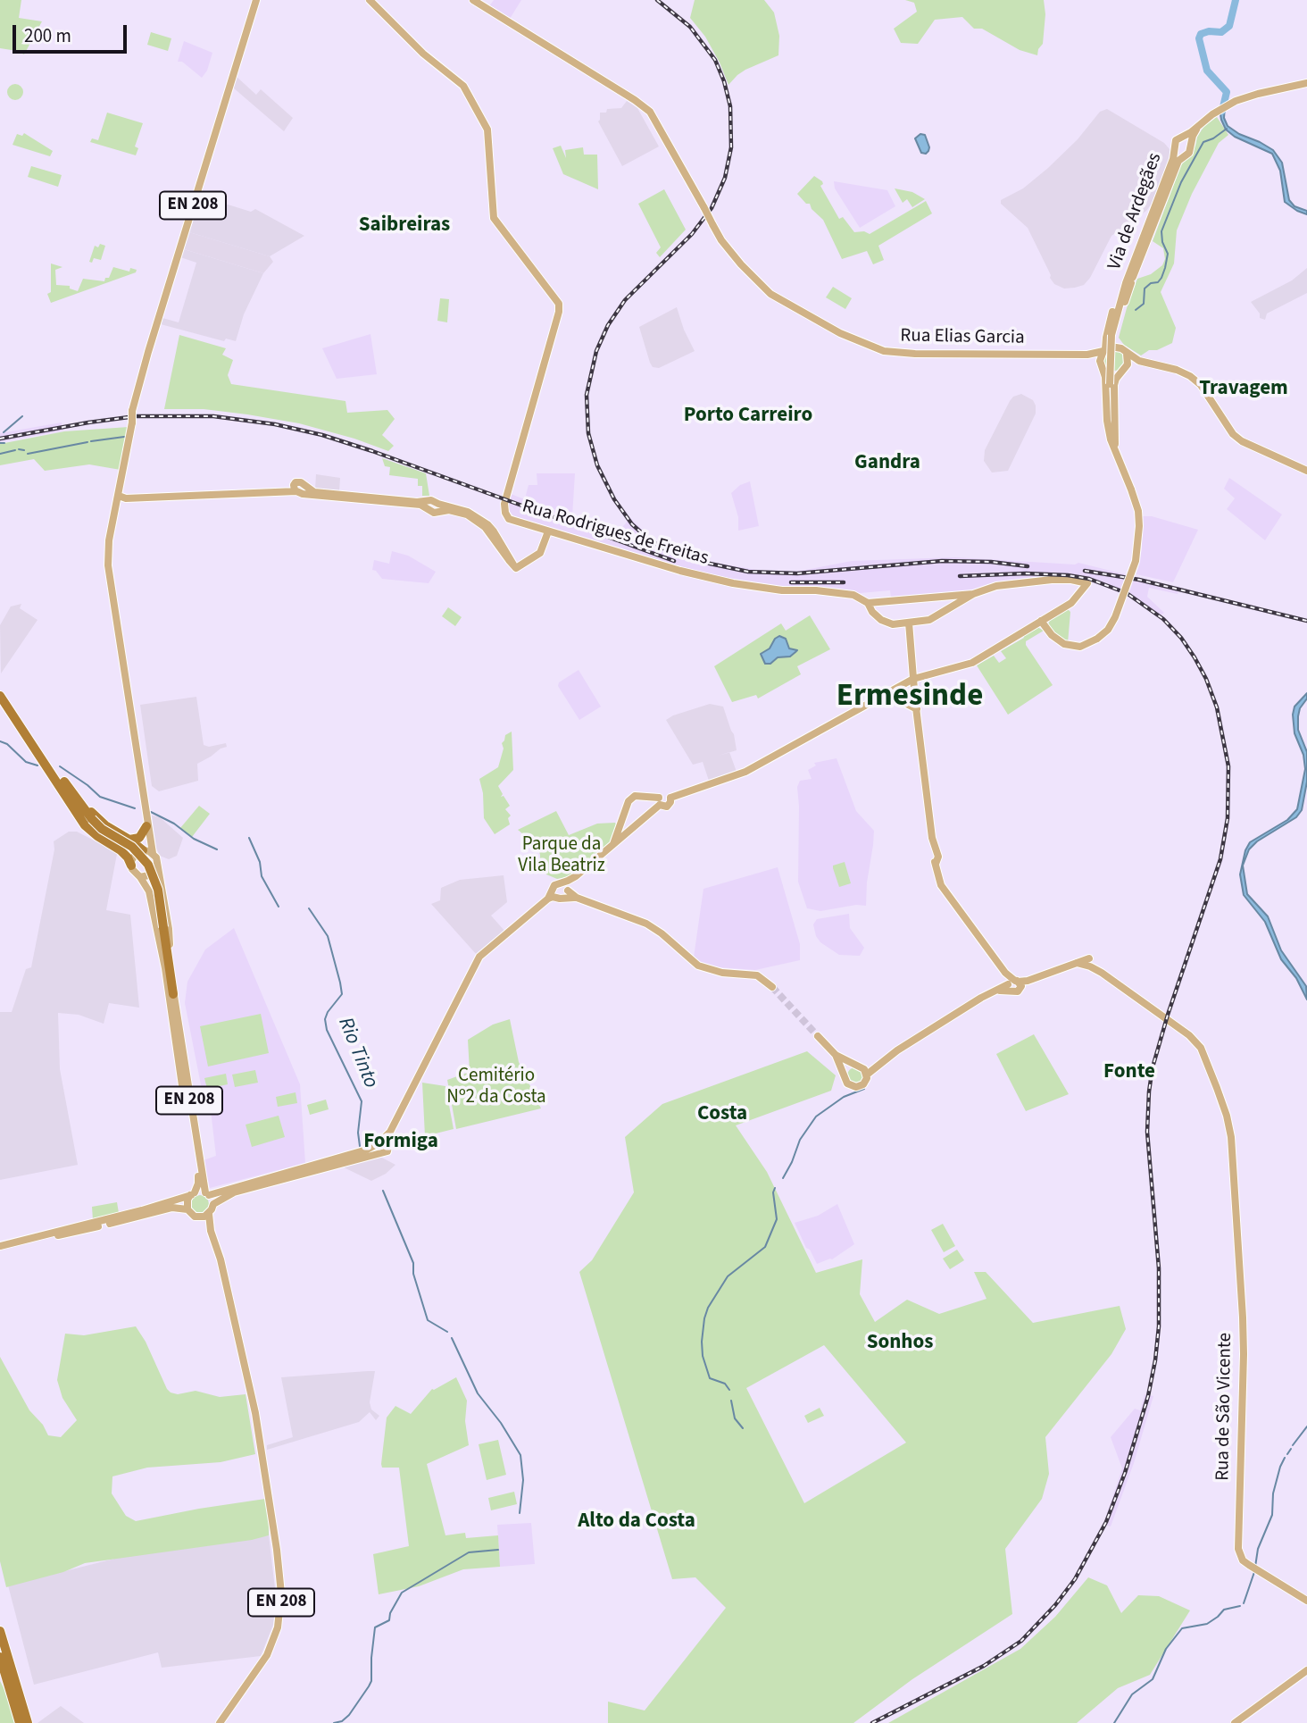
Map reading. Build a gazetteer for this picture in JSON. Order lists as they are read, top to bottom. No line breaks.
{"streets":{"main road":["EN 208","Via de Ardegães","Rua Elias Garcia","Rua Rodrigues de Freitas","Rua de São Vicente"]},"crossings":[["Via de Ardegães","Rua Elias Garcia"]],"districts":["Saibreiras","Travagem","Porto Carreiro","Gandra","Ermesinde","Fonte","Costa","Formiga","Sonhos","Alto da Costa"],"water":["Rio Tinto"],"parks":["Parque da Vila Beatriz","Cemitério Nº2 da Costa"],"scale_bar":"200 m"}
